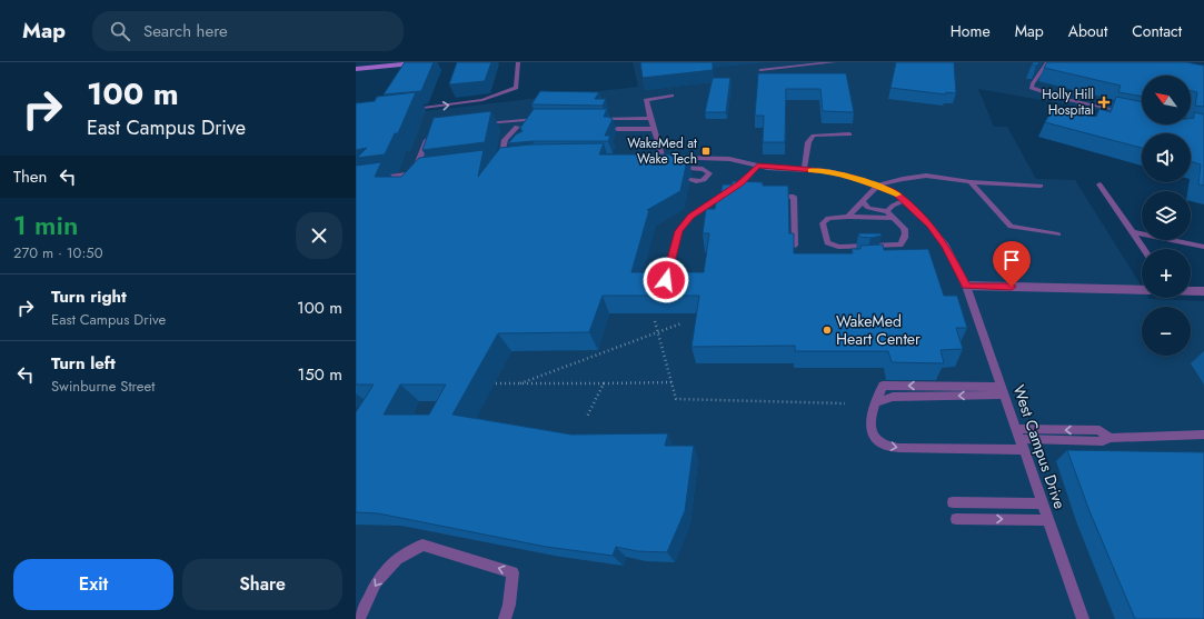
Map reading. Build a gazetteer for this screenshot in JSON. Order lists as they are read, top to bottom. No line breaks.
{"streets":{"lane":["West Campus Drive"]},"places":{"health":["Holly Hill Hospital"],"transit":["WakeMed at Wake Tech"],"other":["WakeMed Heart Center"]},"north":"top left","page":{"header":"Map","search":"Search here","nav":["Home","Map","About","Contact"],"turn":["100 m","East Campus Drive"],"map_buttons":["+","−"],"then":"Then","heading":["1 min","270 m · 10:50"],"list":[{"name":"Turn right","note":"East Campus Drive","value":"100 m"},{"name":"Turn left","note":"Swinburne Street","value":"150 m"}],"buttons":["Exit","Share"]}}
